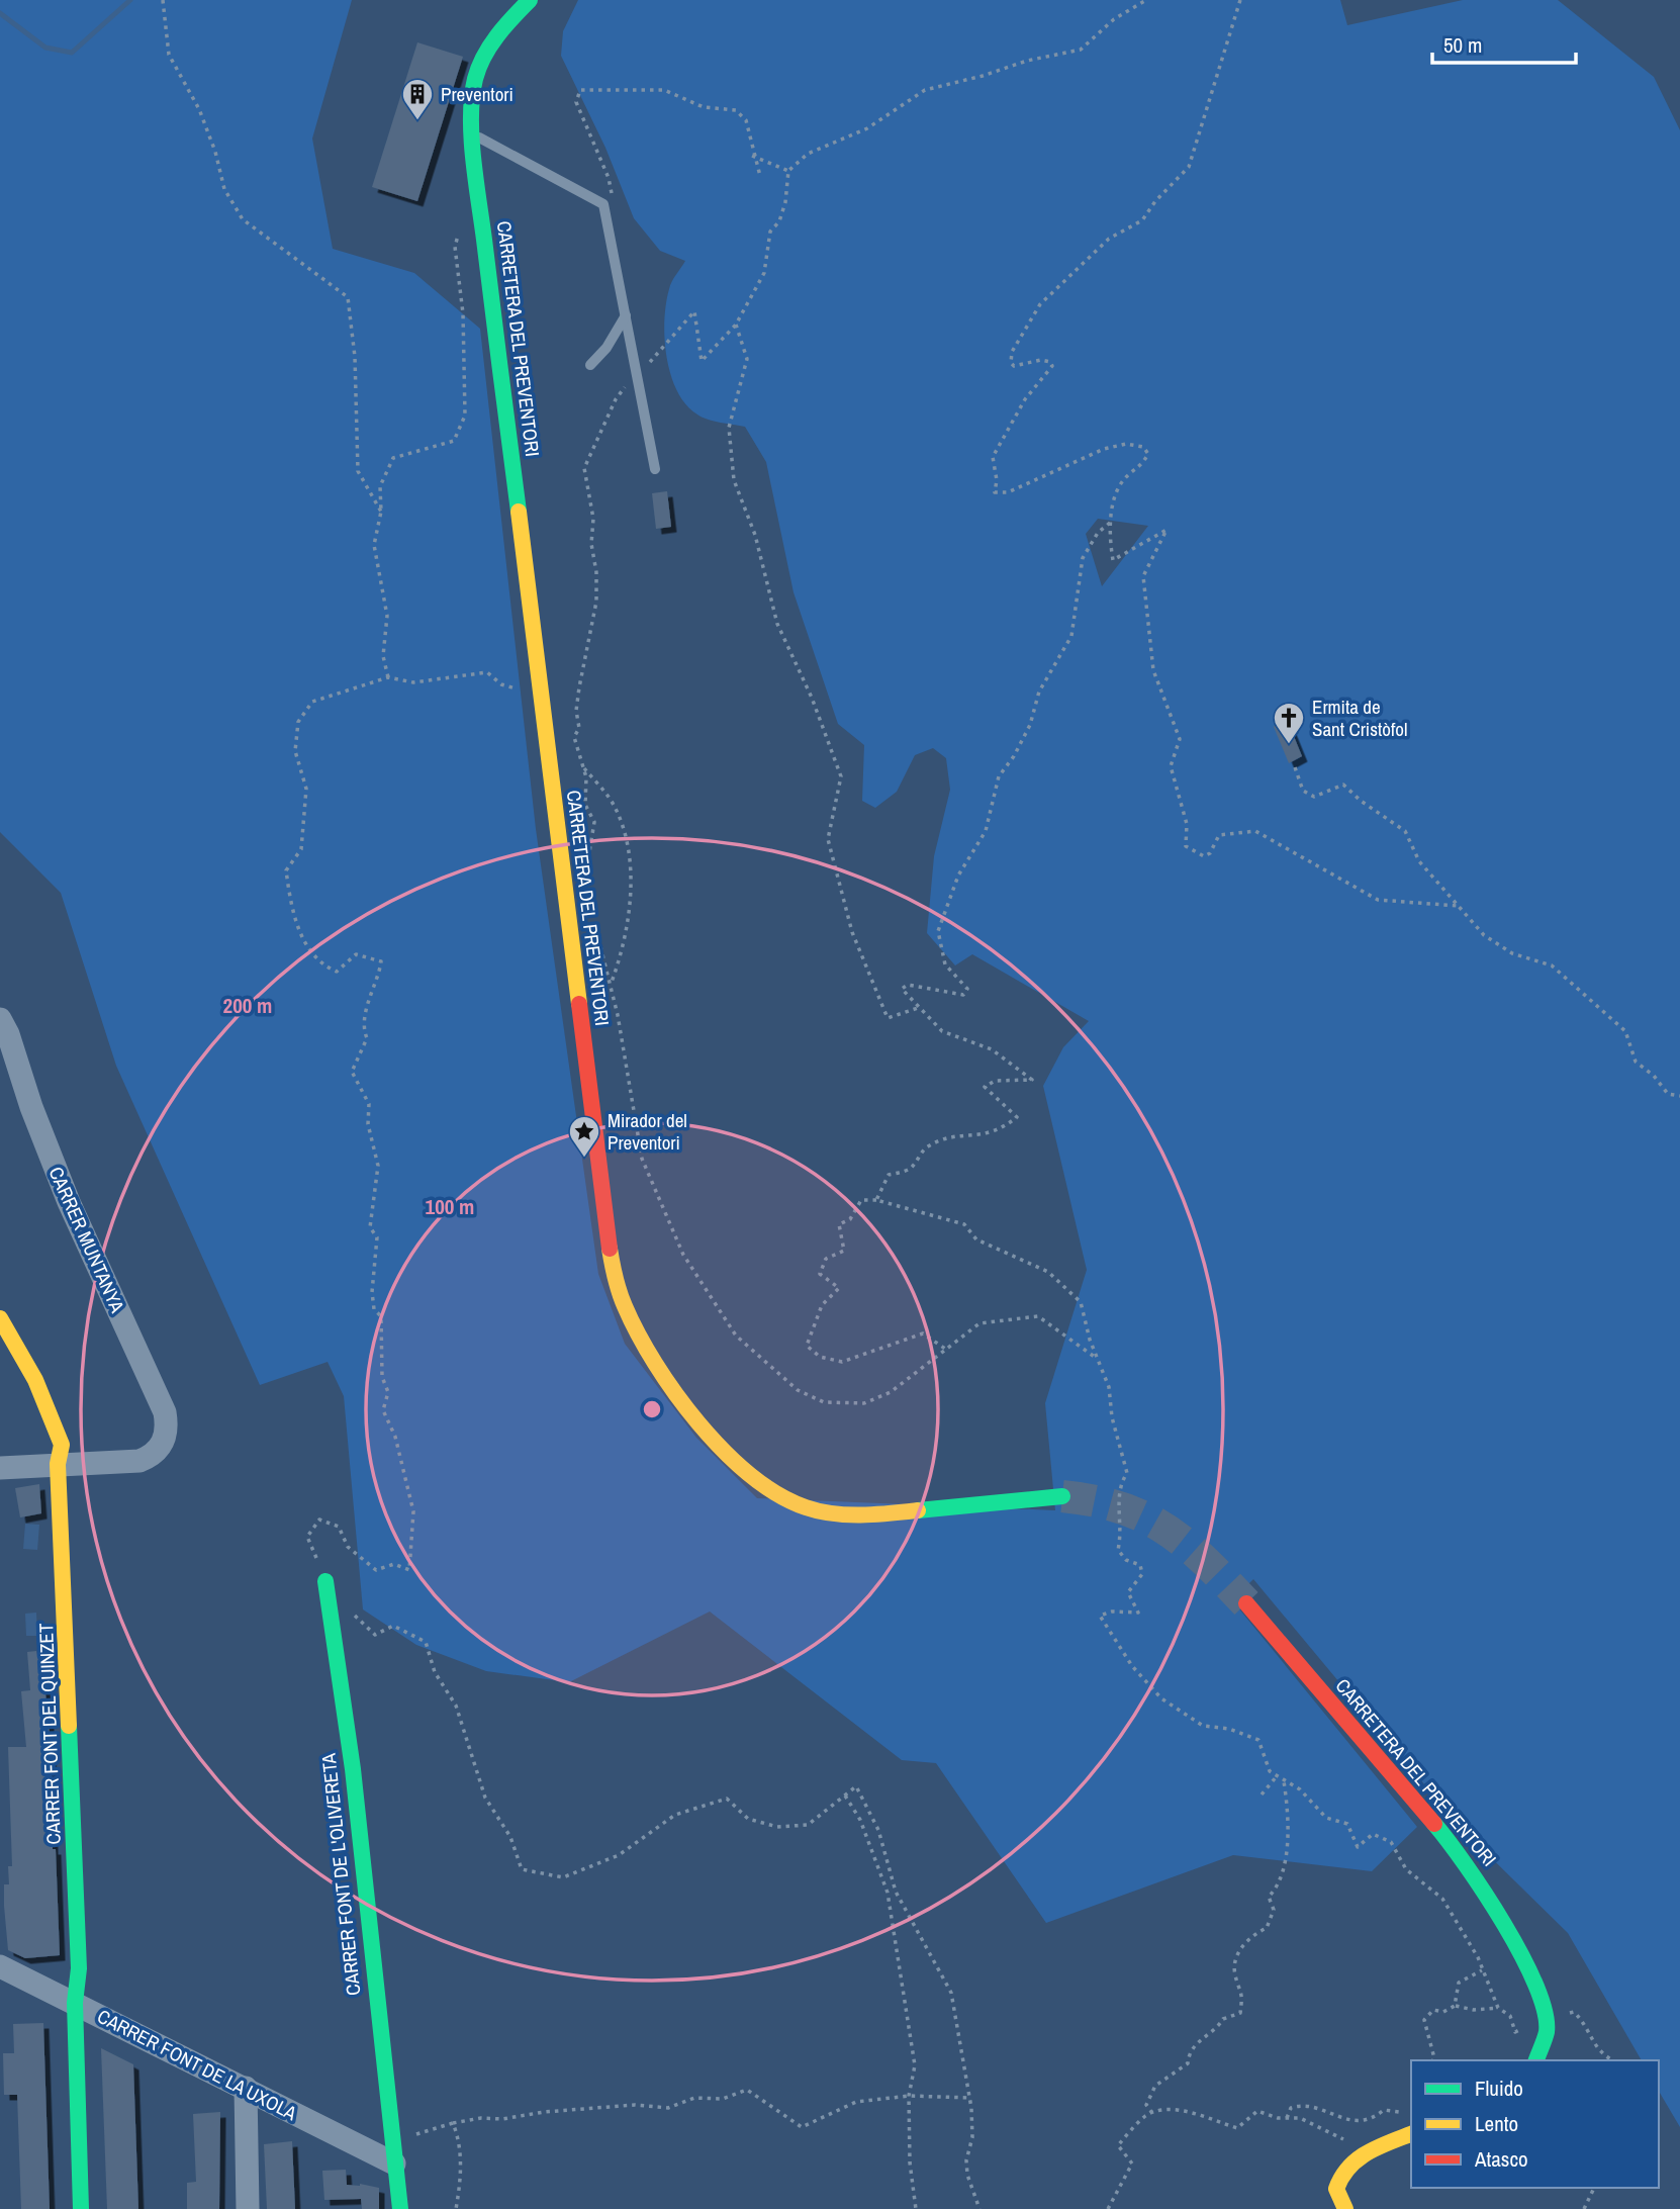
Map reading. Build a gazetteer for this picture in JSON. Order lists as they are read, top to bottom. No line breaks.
{"streets":{"street":["CARRETERA DEL PREVENTORI","CARRER MUNTANYA","CARRER FONT DEL QUINZET","CARRER FONT DE L'OLIVERETA","CARRER FONT DE LA UXOLA"]},"crossings":[["CARRER MUNTANYA","CARRER FONT DEL QUINZET"],["CARRER FONT DEL QUINZET","CARRER FONT DE LA UXOLA"],["CARRER FONT DE L'OLIVERETA","CARRER FONT DE LA UXOLA"]],"places":{"building":["Preventori"],"church":["Ermita de Sant Cristòfol"],"place":["Mirador del Preventori"]},"legend":["Fluido","Lento","Atasco"],"scale_bar":"50 m","rings":["200 m","100 m"]}
